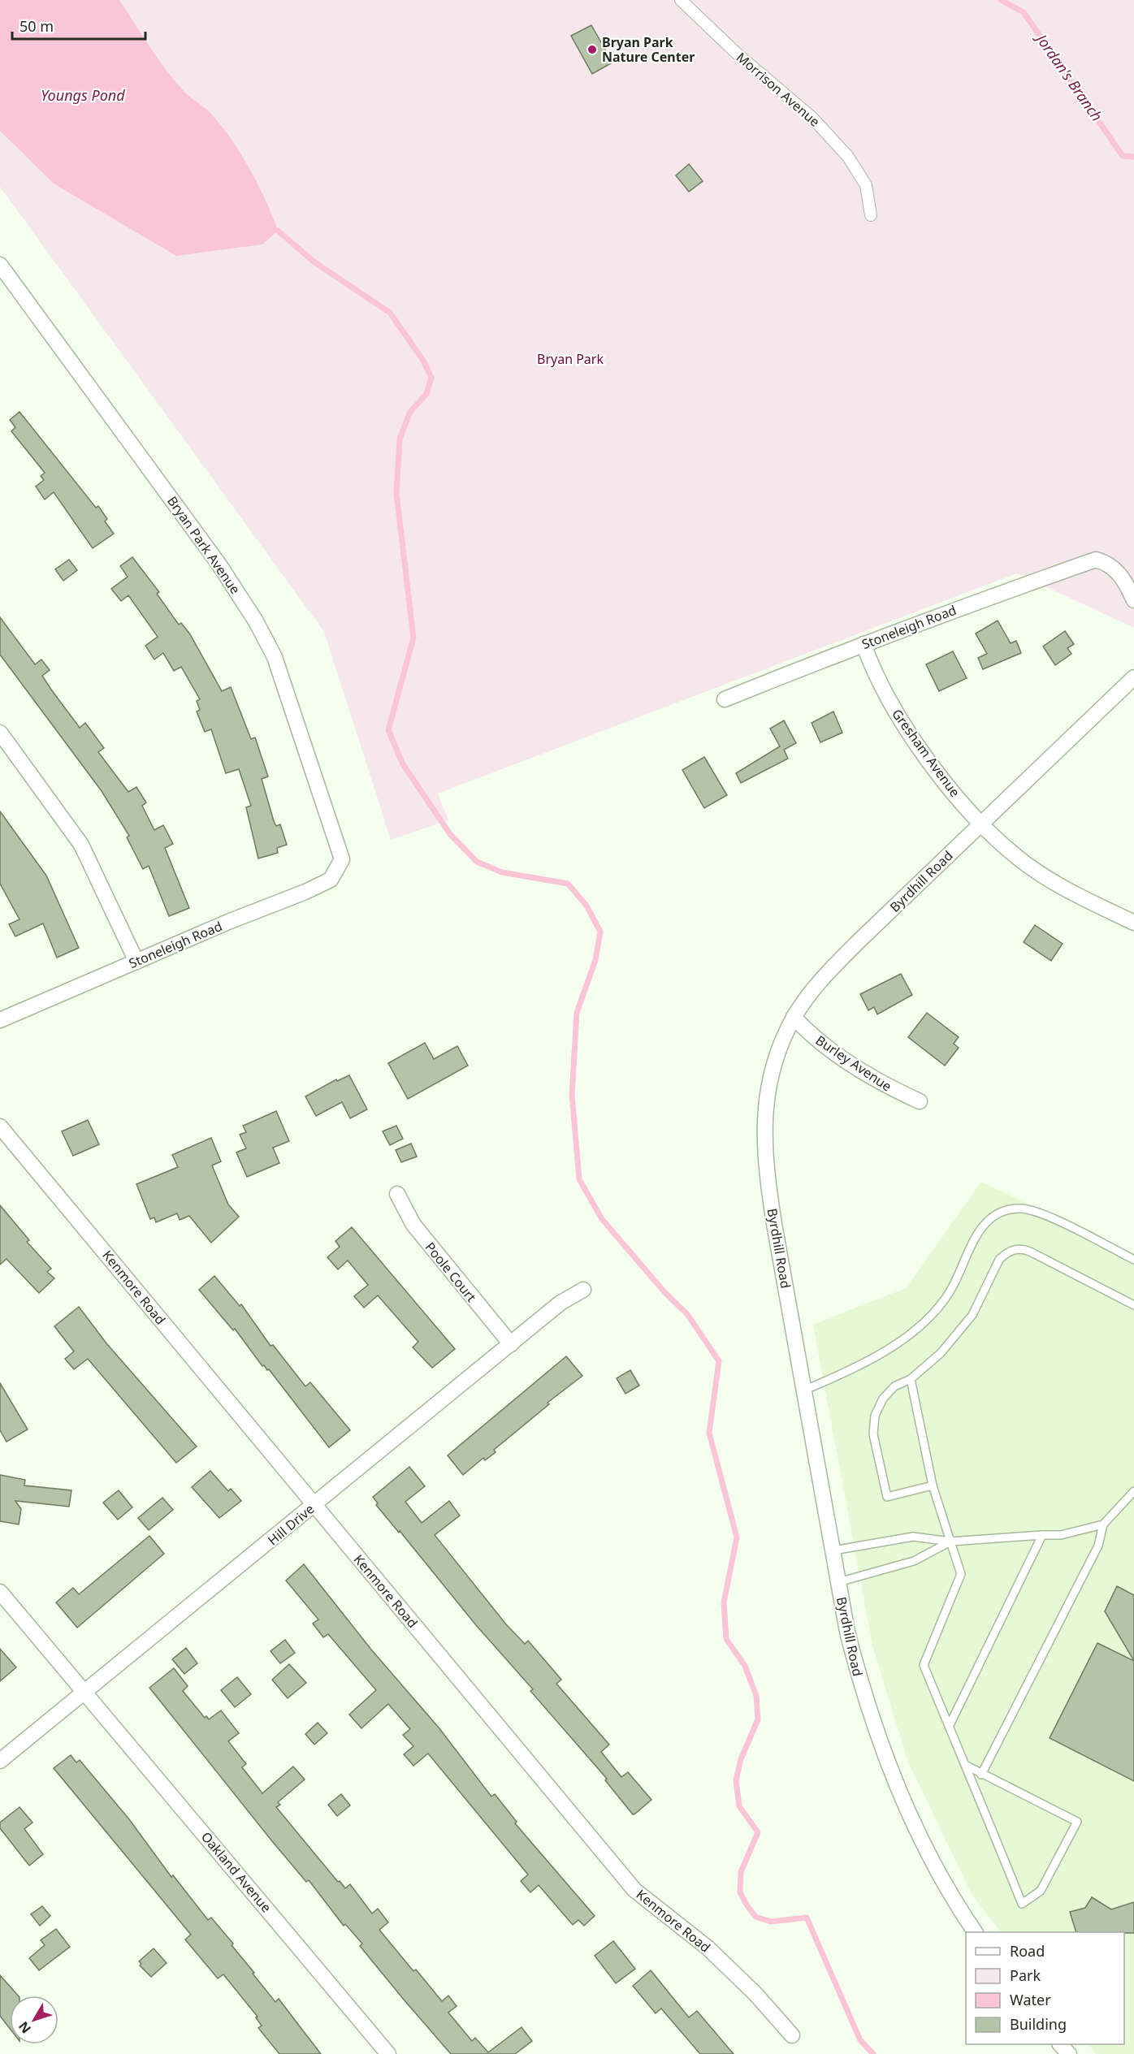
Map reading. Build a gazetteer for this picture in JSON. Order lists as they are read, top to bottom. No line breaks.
{"streets":{"street":["Morrison Avenue","Bryan Park Avenue","Stoneleigh Road","Gresham Avenue","Byrdhill Road","Burley Avenue","Poole Court","Kenmore Road","Hill Drive","Oakland Avenue"]},"crossings":[["Bryan Park Avenue","Stoneleigh Road"],["Stoneleigh Road","Gresham Avenue"],["Gresham Avenue","Byrdhill Road"],["Byrdhill Road","Burley Avenue"],["Poole Court","Hill Drive"],["Kenmore Road","Hill Drive"],["Hill Drive","Oakland Avenue"]],"water":["Jordan's Branch","Youngs Pond"],"parks":["Bryan Park"],"places":["Bryan Park Nature Center"],"legend":["Road","Park","Water","Building"],"scale_bar":"50 m","north":"bottom left"}
